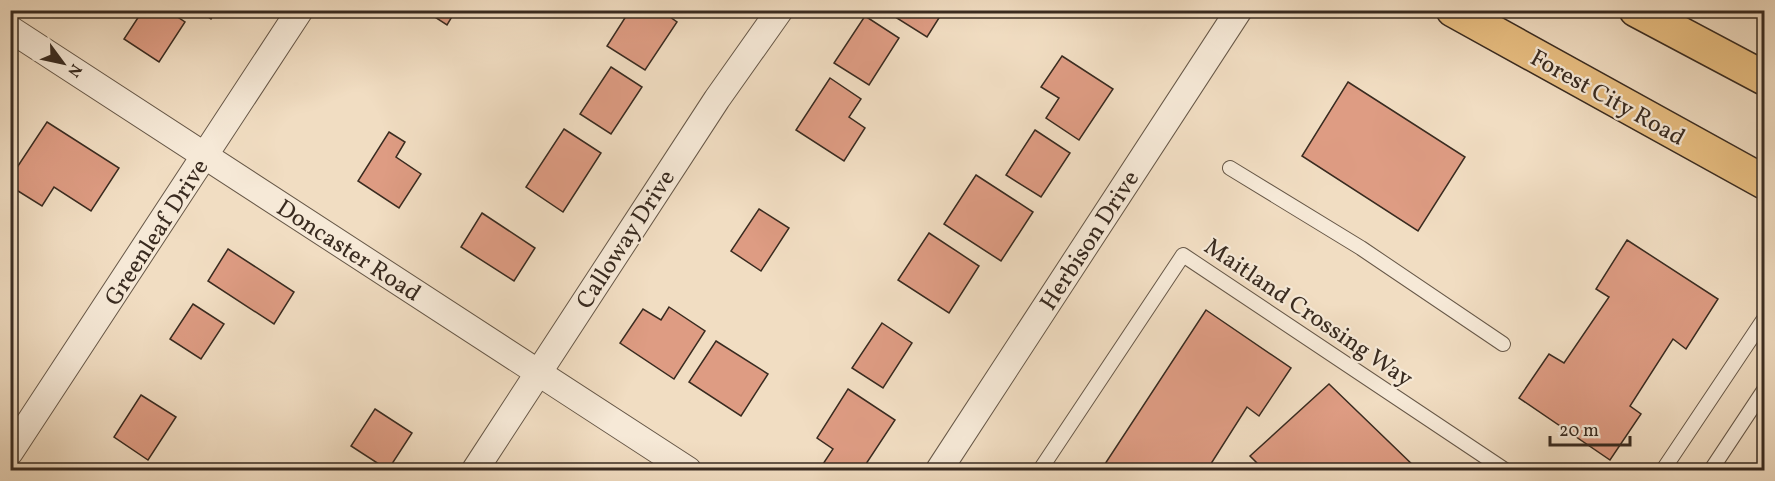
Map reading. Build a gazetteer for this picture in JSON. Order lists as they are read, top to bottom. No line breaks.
{"streets":{"main road":["Forest City Road"],"street":["Greenleaf Drive","Calloway Drive","Herbison Drive","Doncaster Road"],"lane":["Maitland Crossing Way"]},"crossings":[["Greenleaf Drive","Doncaster Road"],["Calloway Drive","Doncaster Road"]],"scale_bar":"20 m","north":"bottom right"}
